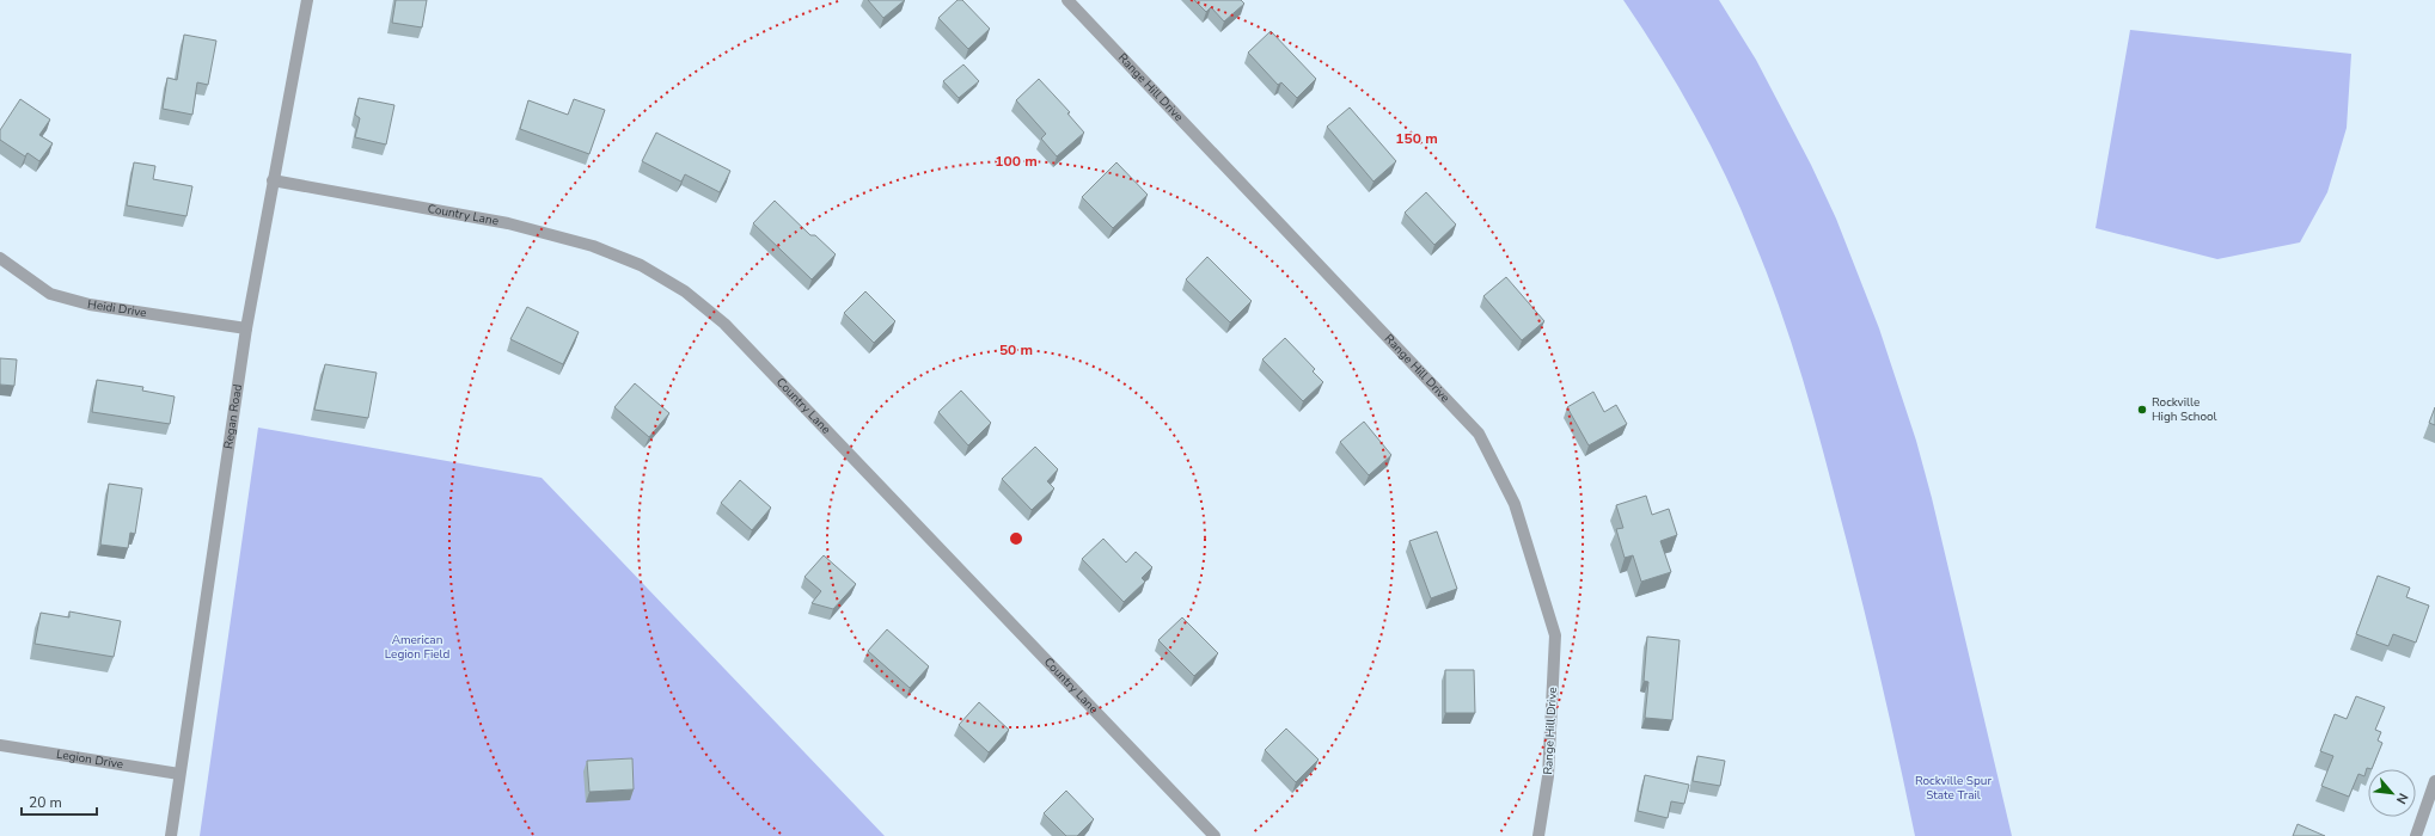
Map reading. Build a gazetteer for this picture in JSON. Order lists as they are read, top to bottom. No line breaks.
{"streets":{"street":["Range Hill Drive","Country Lane","Heidi Drive","Regan Road","Legion Drive"]},"crossings":[["Country Lane","Regan Road"],["Heidi Drive","Regan Road"],["Regan Road","Legion Drive"]],"parks":["American Legion Field","Rockville Spur State Trail"],"places":["Rockville High School"],"scale_bar":"20 m","north":"bottom right","rings":["150 m","100 m","50 m"]}
